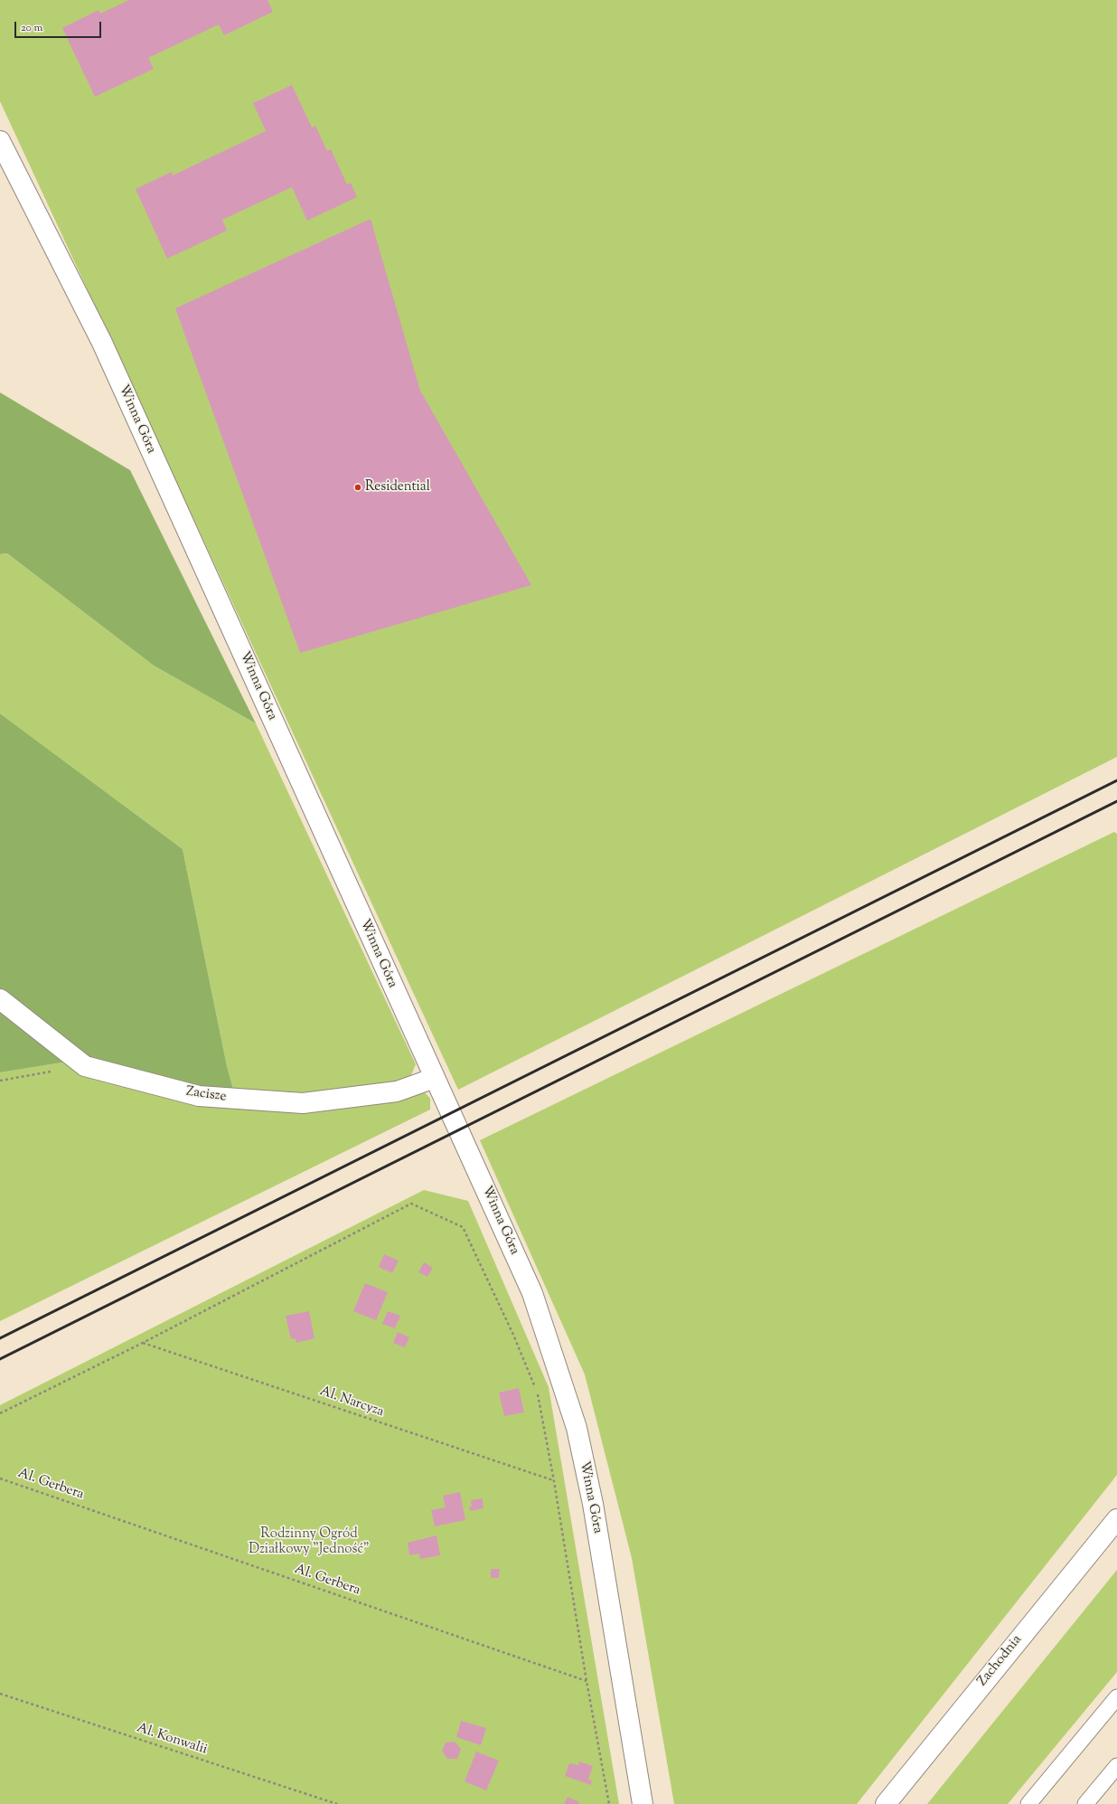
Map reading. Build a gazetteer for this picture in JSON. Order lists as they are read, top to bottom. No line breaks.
{"streets":{"street":["Winna Góra","Zacisze","Zachodnia"],"path":["Al. Narcyza","Al. Gerbera","Al. Konwalii"]},"crossings":[["Winna Góra","Zacisze"]],"parks":["Rodzinny Ogród Działkowy \"Jedność\""],"places":["Residential"],"scale_bar":"20 m"}
